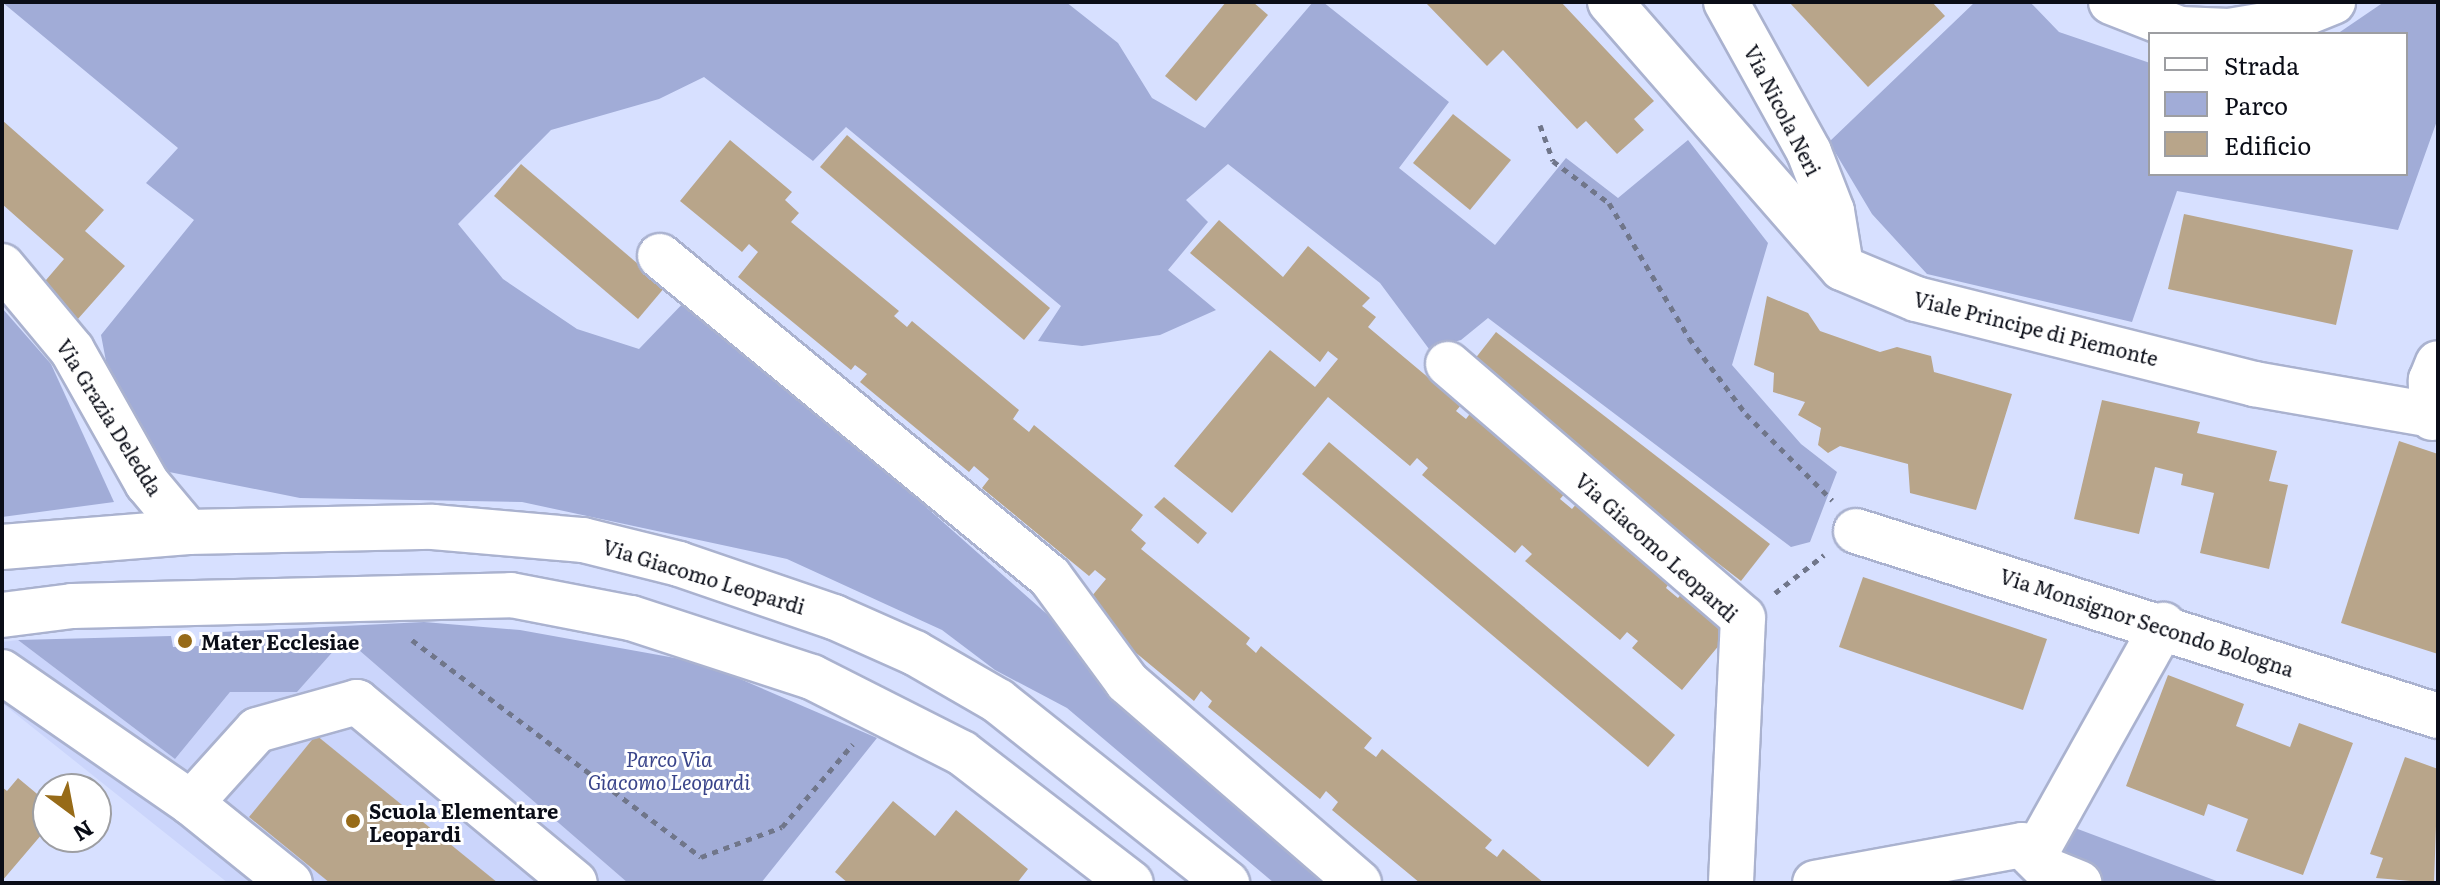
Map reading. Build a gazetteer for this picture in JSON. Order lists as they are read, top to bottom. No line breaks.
{"streets":{"street":["Via Nicola Neri","Viale Principe di Piemonte","Via Grazia Deledda","Via Giacomo Leopardi","Via Monsignor Secondo Bologna"]},"crossings":[["Via Nicola Neri","Viale Principe di Piemonte"],["Via Grazia Deledda","Via Giacomo Leopardi"]],"parks":["Parco Via Giacomo Leopardi"],"places":["Mater Ecclesiae","Scuola Elementare Leopardi"],"legend":["Strada","Parco","Edificio"],"north":"bottom right"}
